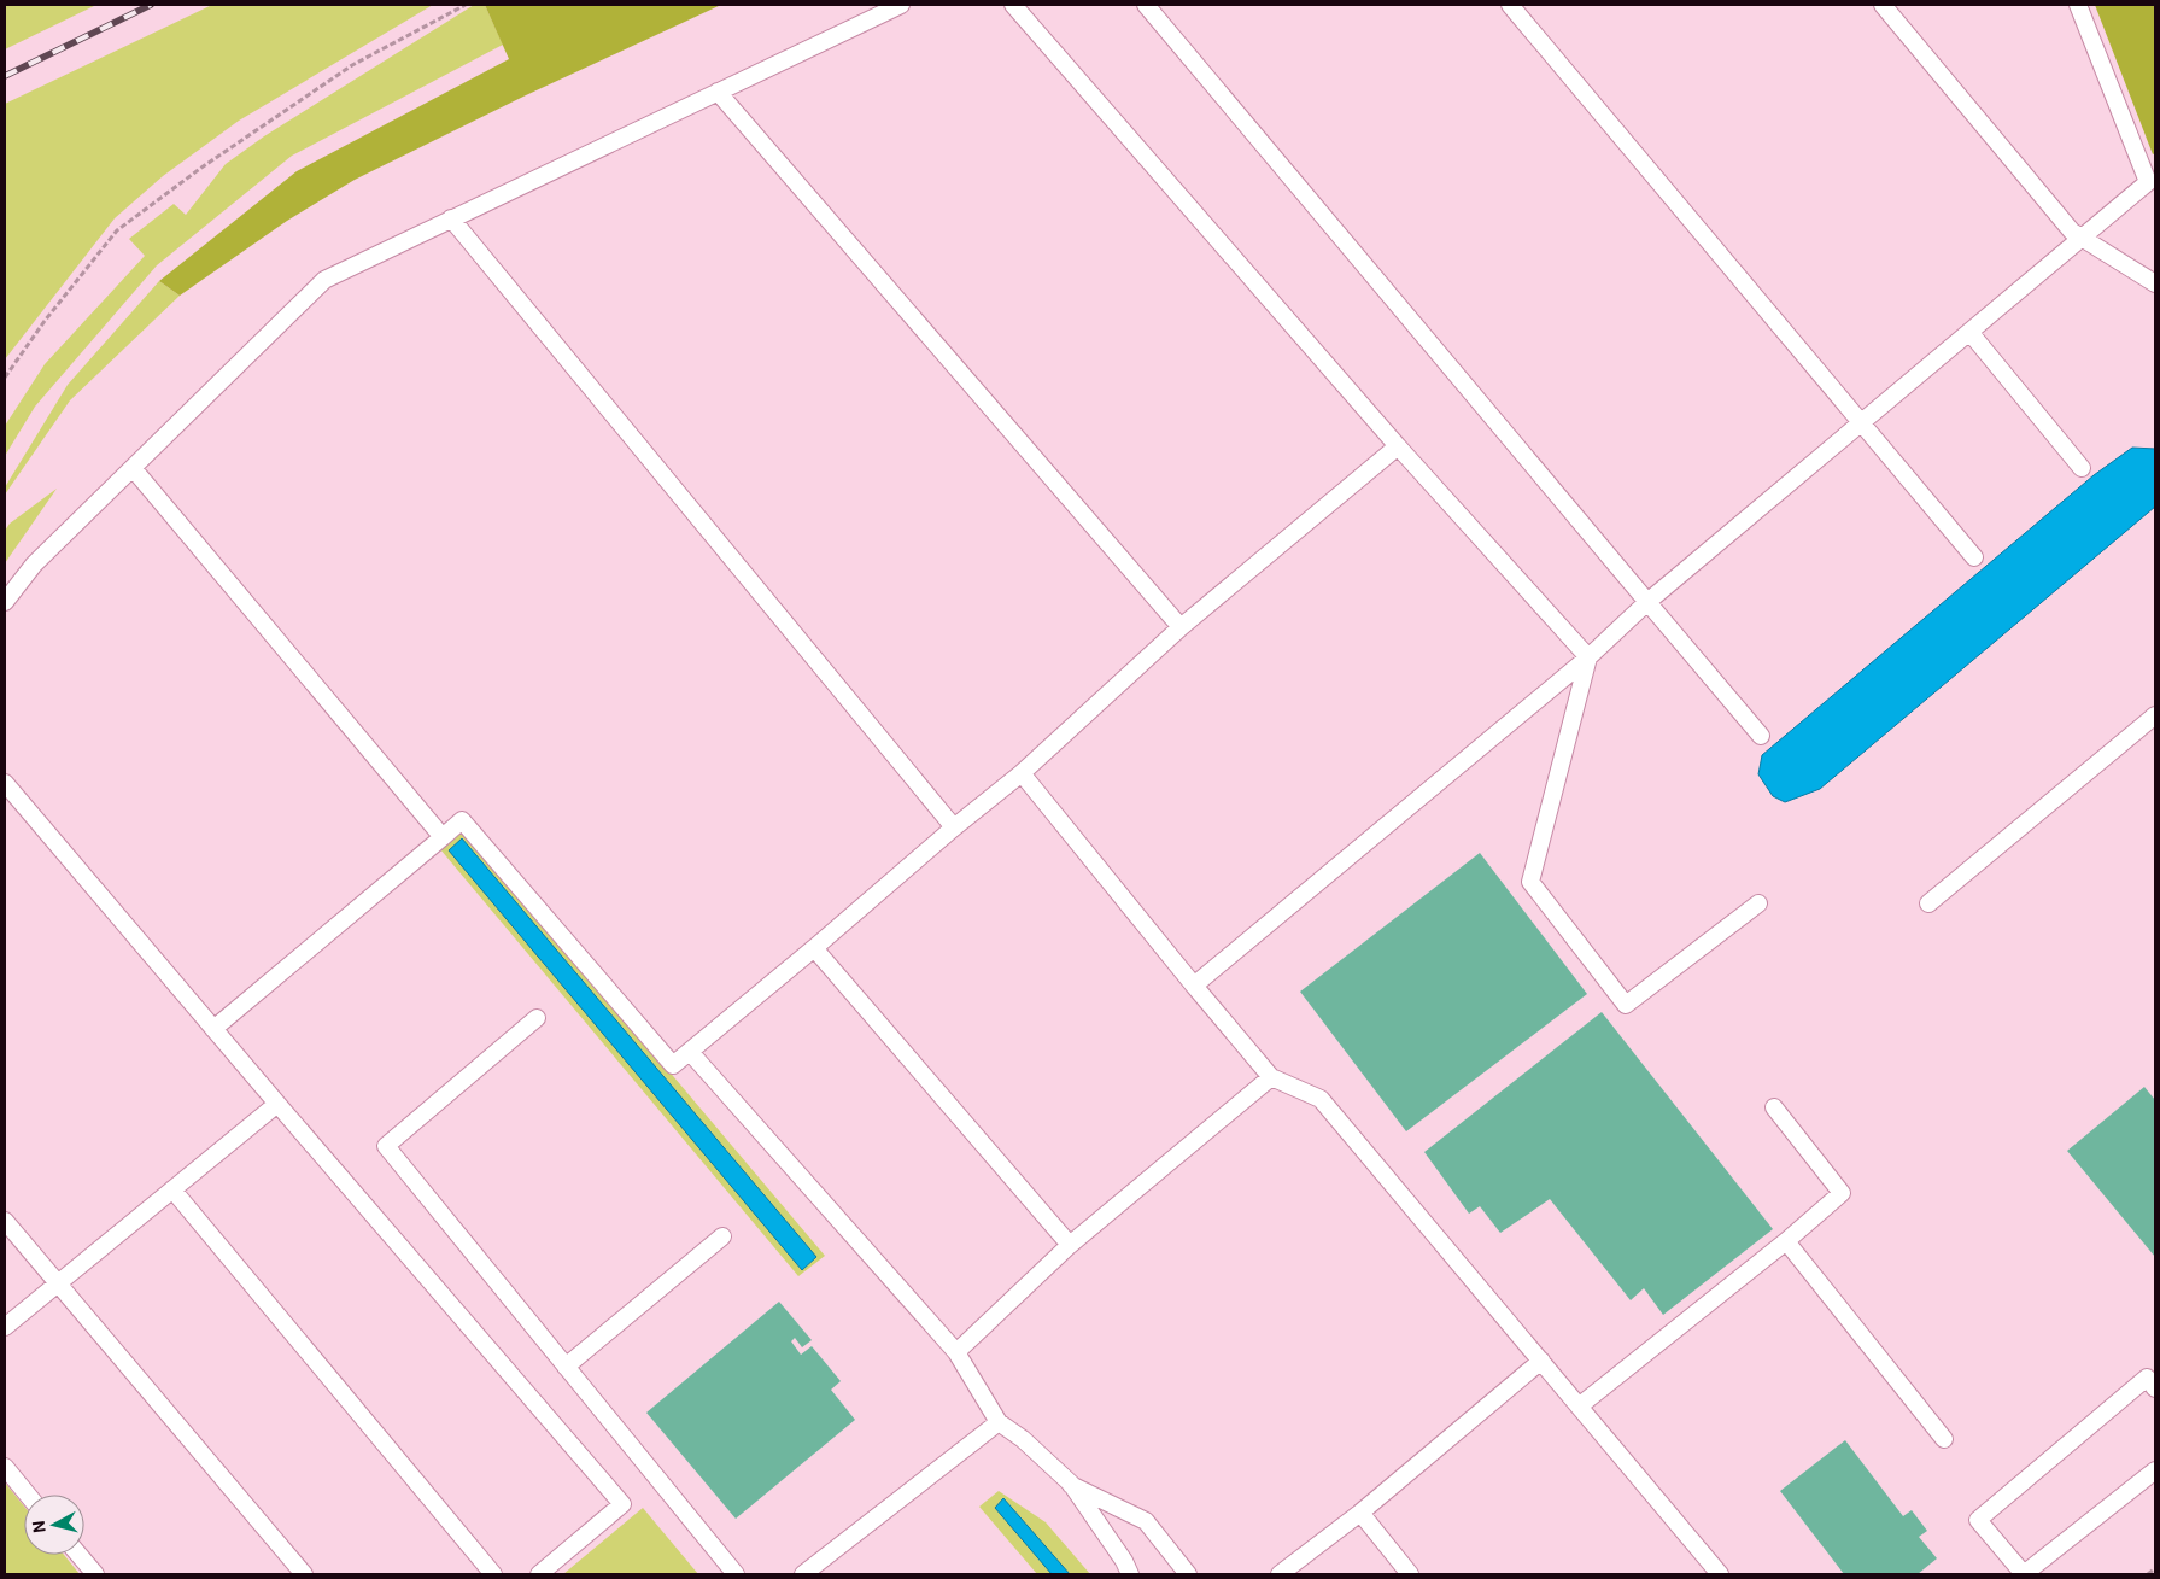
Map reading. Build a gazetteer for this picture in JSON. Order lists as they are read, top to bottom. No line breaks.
{"north":"left"}
